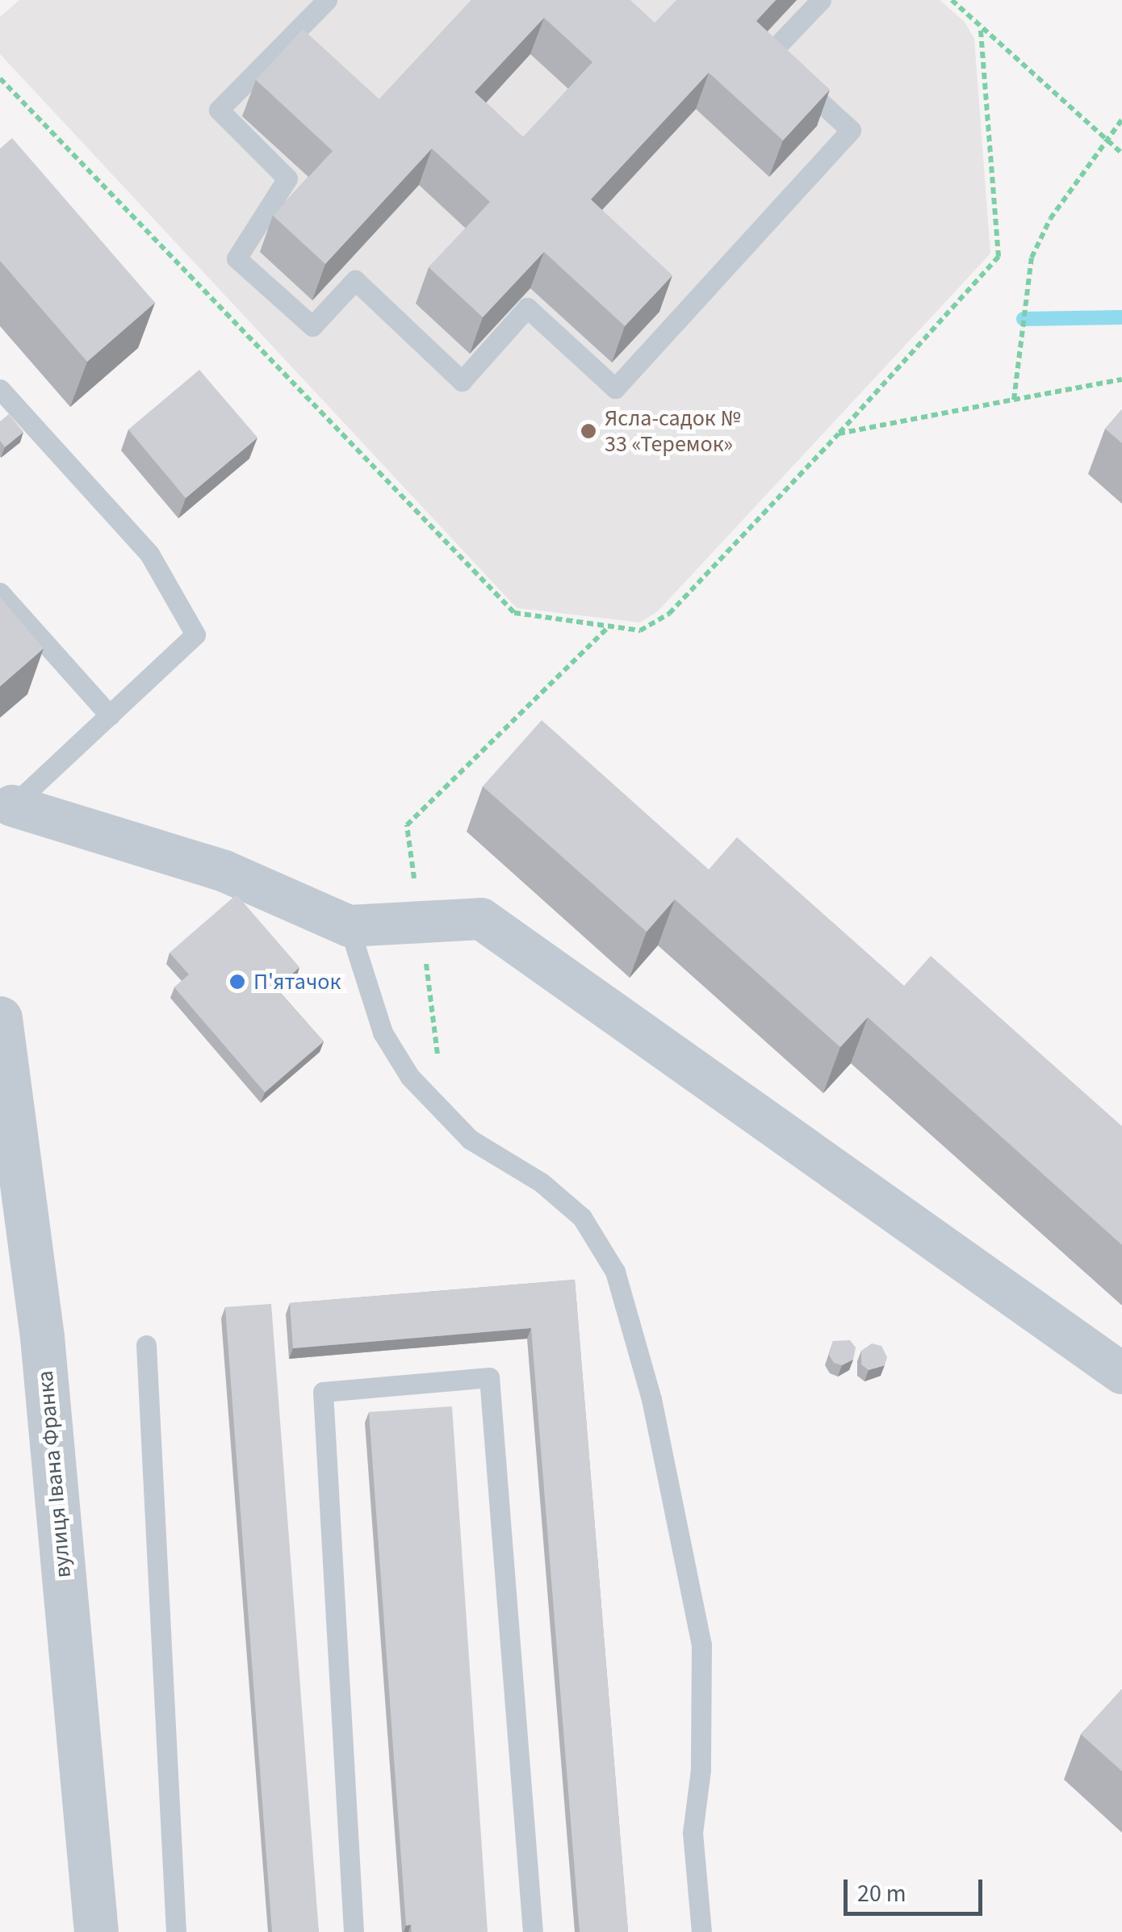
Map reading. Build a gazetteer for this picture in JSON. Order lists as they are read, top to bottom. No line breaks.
{"streets":{"street":["вулиця Івана Франка"]},"places":["Ясла-садок № 33 «Теремок»","П'ятачок"],"scale_bar":"20 m"}
